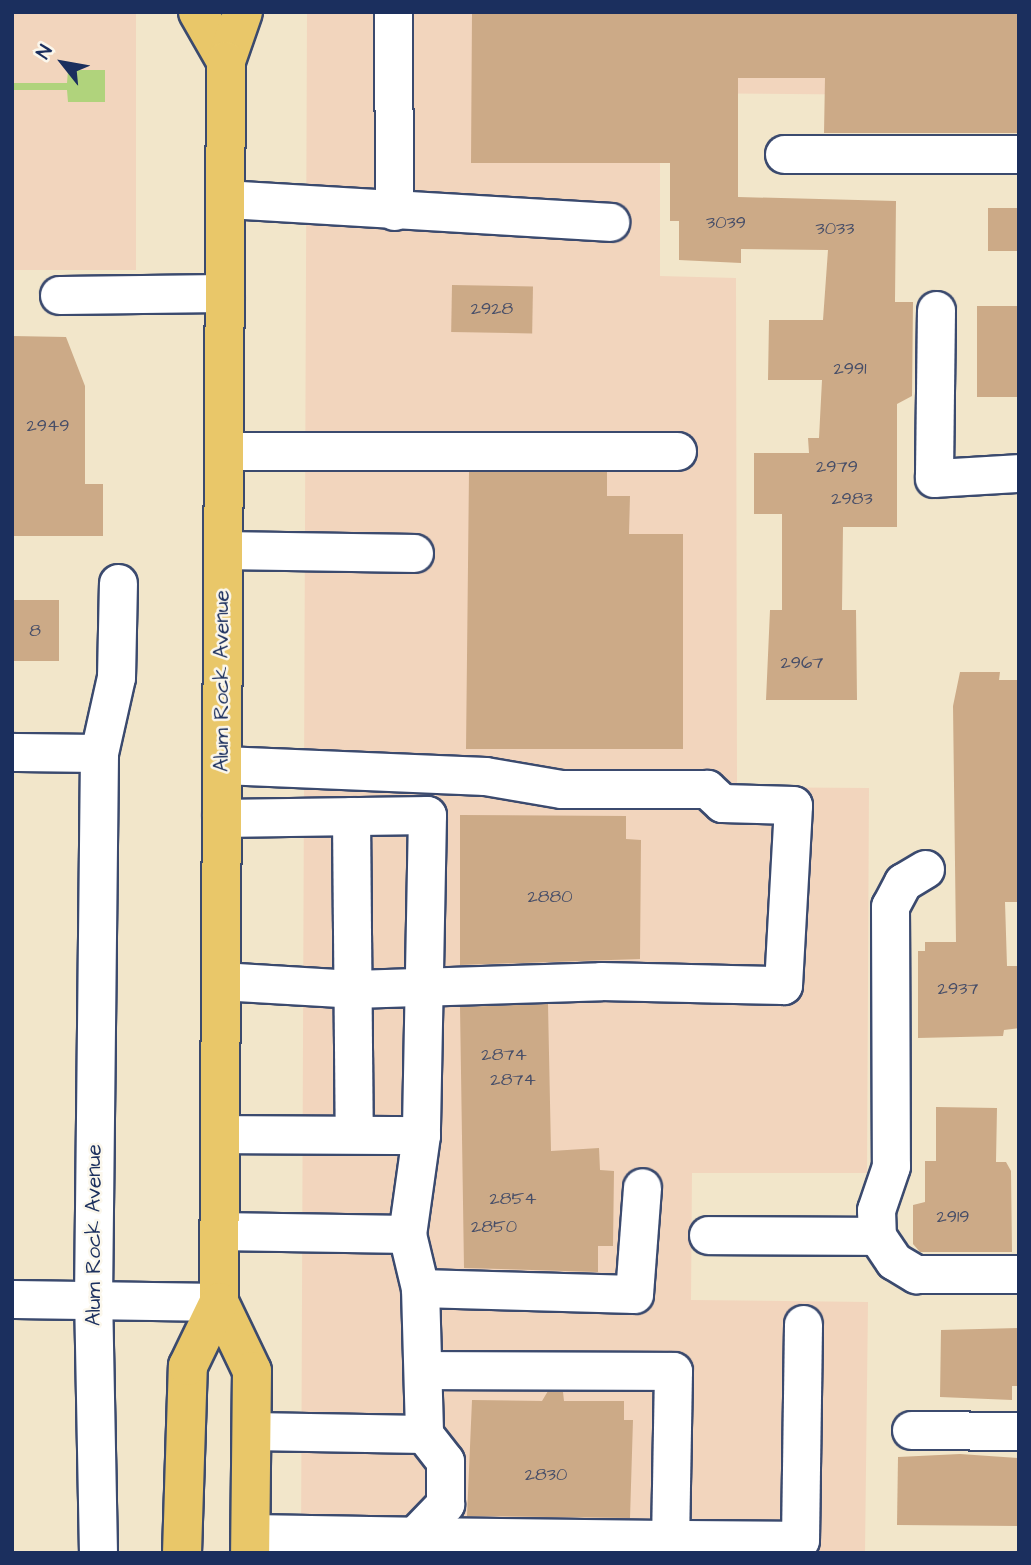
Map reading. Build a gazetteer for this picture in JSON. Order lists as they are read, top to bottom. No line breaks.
{"streets":{"main road":["Alum Rock Avenue"]},"house_numbers":["3039","3033","2928","2991","2949","2979","2983","8","2967","2880","2937","2874","2874","2854","2919","2850","2830"],"north":"top left"}
